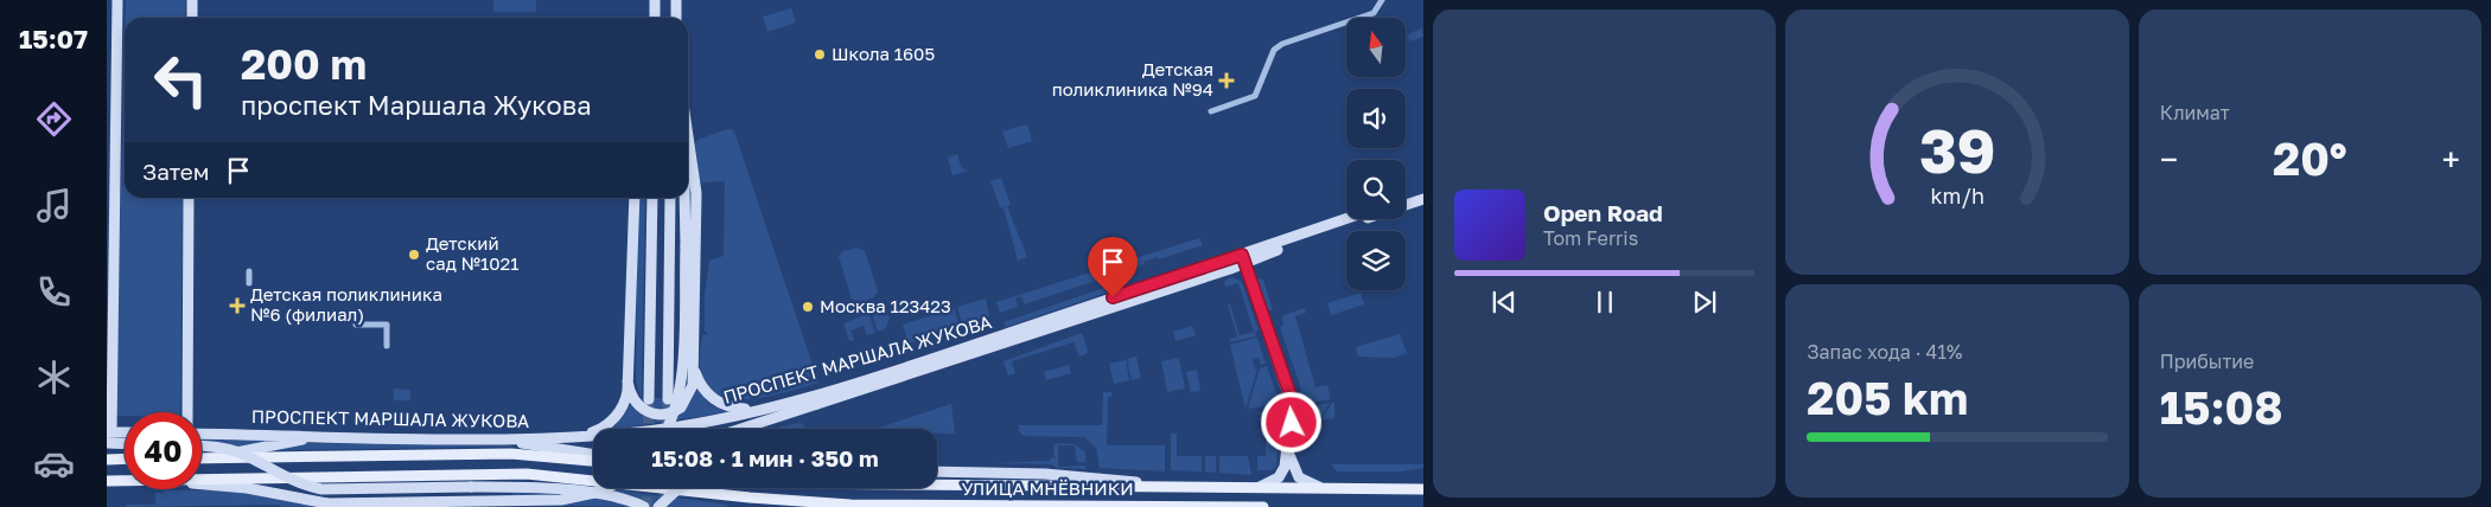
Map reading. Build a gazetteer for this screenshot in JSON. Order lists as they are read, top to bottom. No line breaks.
{"streets":{"main road":["ПРОСПЕКТ МАРШАЛА ЖУКОВА","УЛИЦА МНЁВНИКИ"]},"places":{"other":["Школа 1605","Детский сад №1021","Москва 123423"],"health":["Детская поликлиника №94","Детская поликлиника №6 (филиал)"]},"north":"top","page":{"tabs":"15:07","tile":["Климат",["Запас хода · 41%","205 km"],["Прибытие","15:08"]],"turn":["200 m","проспект Маршала Жукова"],"heat":["−","20°","+"],"then":"Затем","song":["Open Road","Tom Ferris"],"limit":"40","trip":"15:08 · 1 мин · 350 m","gauge":["39","km/h"]}}
